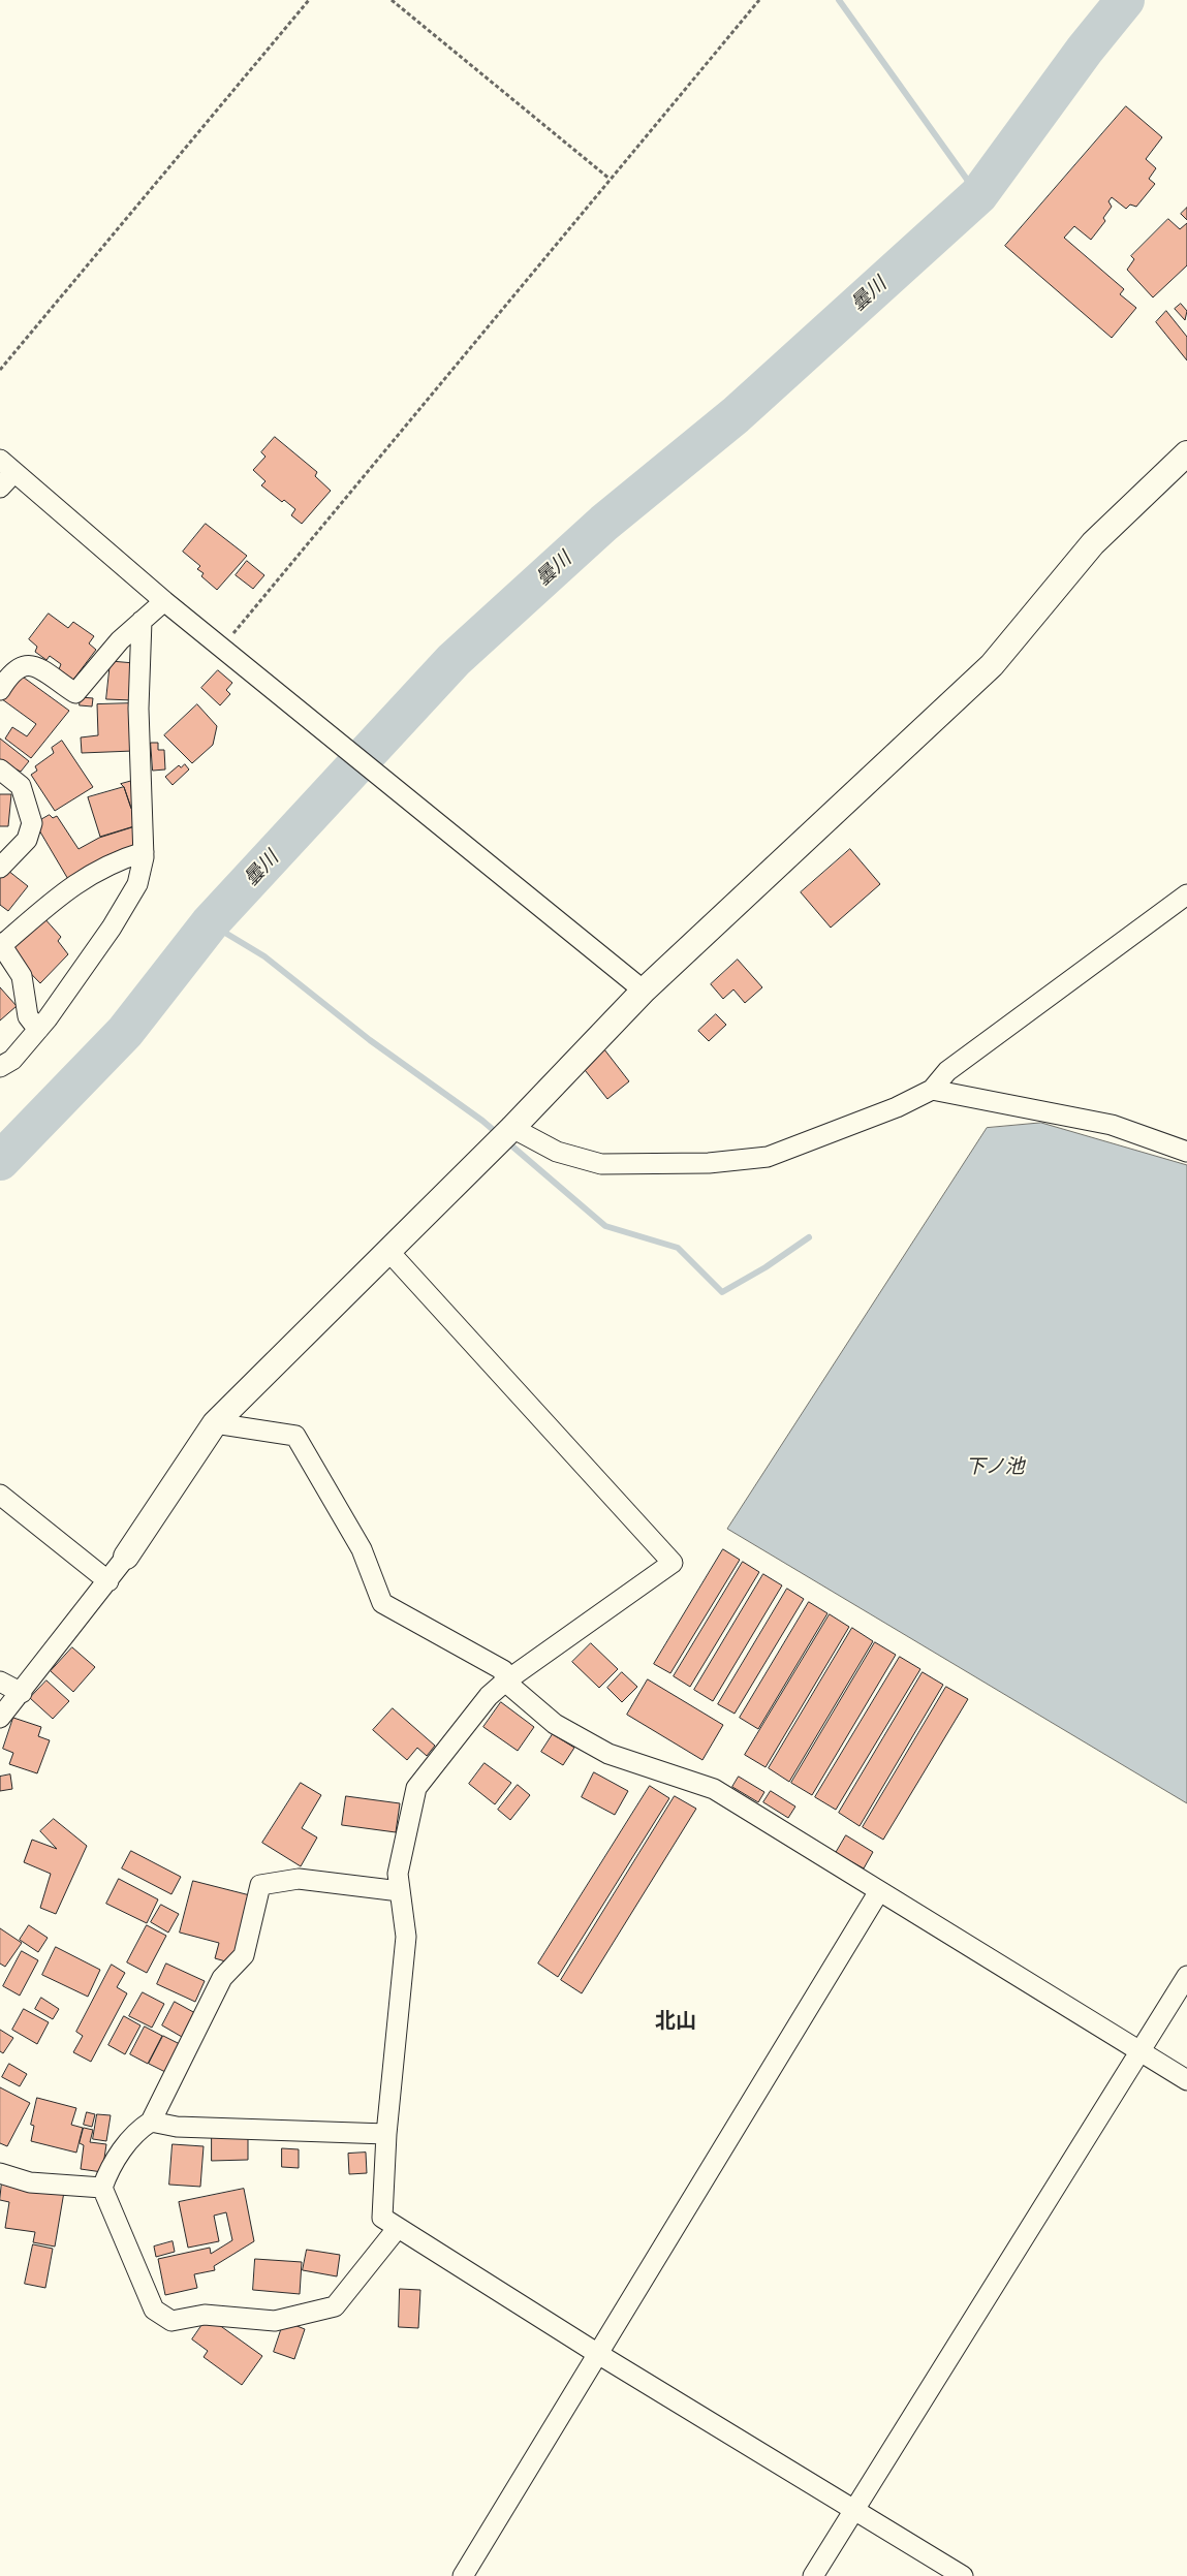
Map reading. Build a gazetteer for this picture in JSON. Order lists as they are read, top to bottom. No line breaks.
{"districts":["北山"],"water":["曇川","下ノ池"]}
